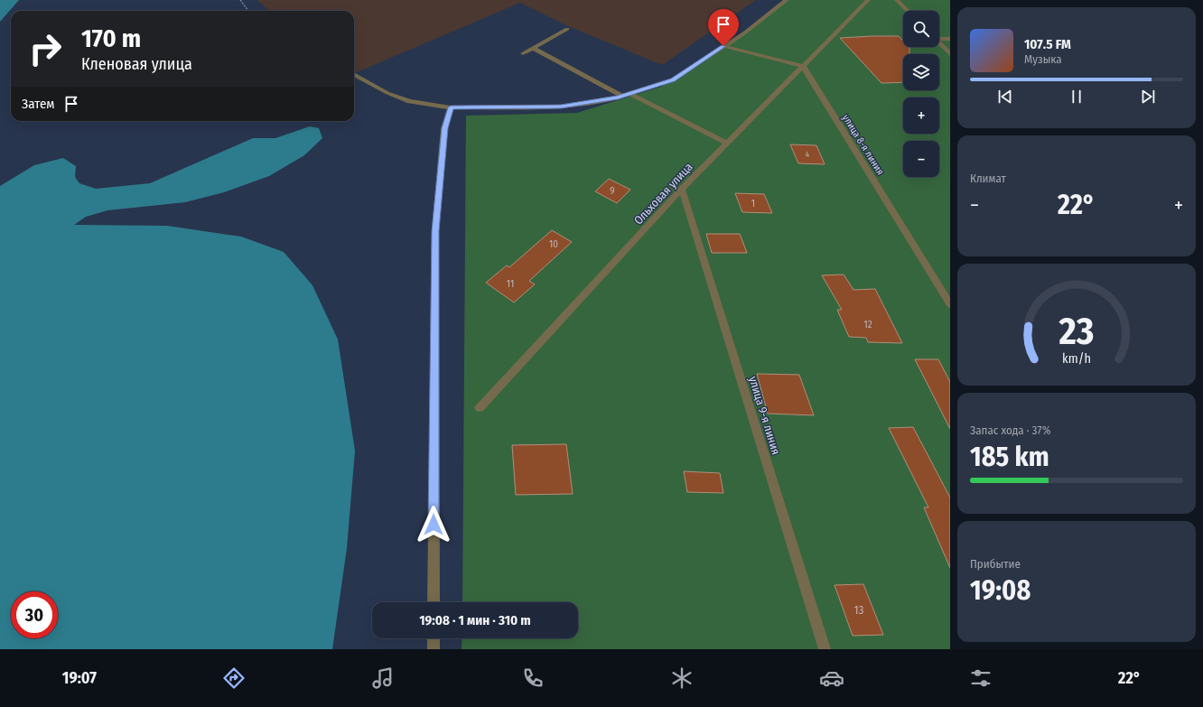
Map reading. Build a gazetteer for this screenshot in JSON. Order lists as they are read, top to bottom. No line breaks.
{"streets":{"street":["улица 8-я линия","Ольховая улица","улица 9-я линия"]},"crossings":[["улица 8-я линия","Ольховая улица"],["Ольховая улица","улица 9-я линия"]],"house_numbers":["4","9","1","10","11","12","13"],"page":{"map_buttons":["+","−"],"turn":["170 m","Кленовая улица"],"song":["107.5 FM","Музыка"],"then":"Затем","tile":["Климат",["Запас хода · 37%","185 km"],["Прибытие","19:08"]],"heat":["−","22°","+"],"limit":"30","trip":"19:08 · 1 мин · 310 m","tabs":["19:07","22°"],"gauge":["23","km/h"]}}
